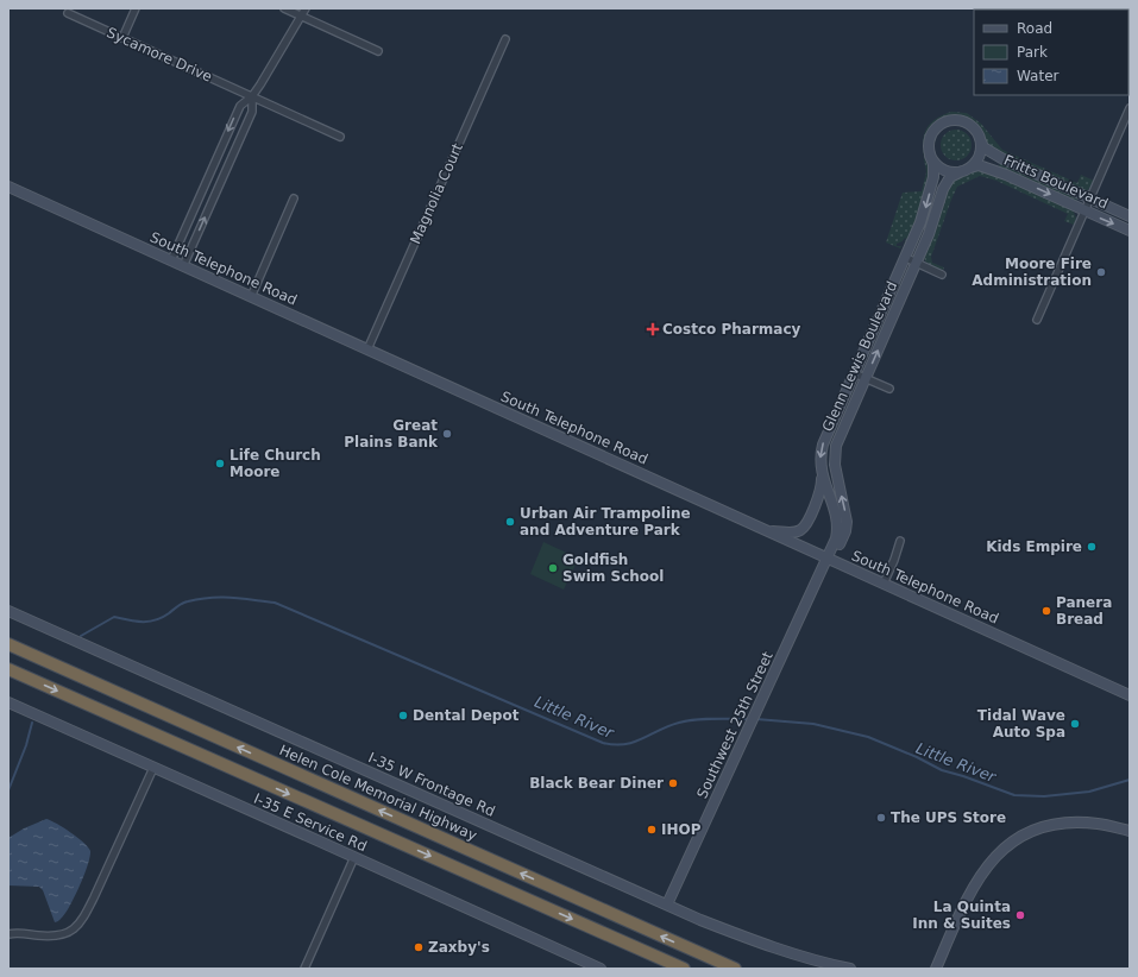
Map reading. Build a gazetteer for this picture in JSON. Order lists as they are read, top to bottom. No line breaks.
{"streets":{"highway":["Helen Cole Memorial Highway"],"street":["Sycamore Drive","Fritts Boulevard","Magnolia Court","South Telephone Road","Glenn Lewis Boulevard","Southwest 25th Street","I-35 W Frontage Rd","I-35 E Service Rd"]},"crossings":[["Fritts Boulevard","Glenn Lewis Boulevard"],["Magnolia Court","South Telephone Road"],["South Telephone Road","Glenn Lewis Boulevard"],["South Telephone Road","Southwest 25th Street"],["Glenn Lewis Boulevard","Southwest 25th Street"],["Southwest 25th Street","I-35 W Frontage Rd"]],"water":["Little River"],"places":{"other":["Moore Fire Administration","Great Plains Bank","Life Church Moore","Urban Air Trampoline and Adventure Park","Kids Empire","Goldfish Swim School","Panera Bread","Dental Depot","Tidal Wave Auto Spa","Black Bear Diner","The UPS Store","IHOP","La Quinta Inn & Suites","Zaxby's"],"health":["Costco Pharmacy"]},"legend":["Road","Park","Water"]}
